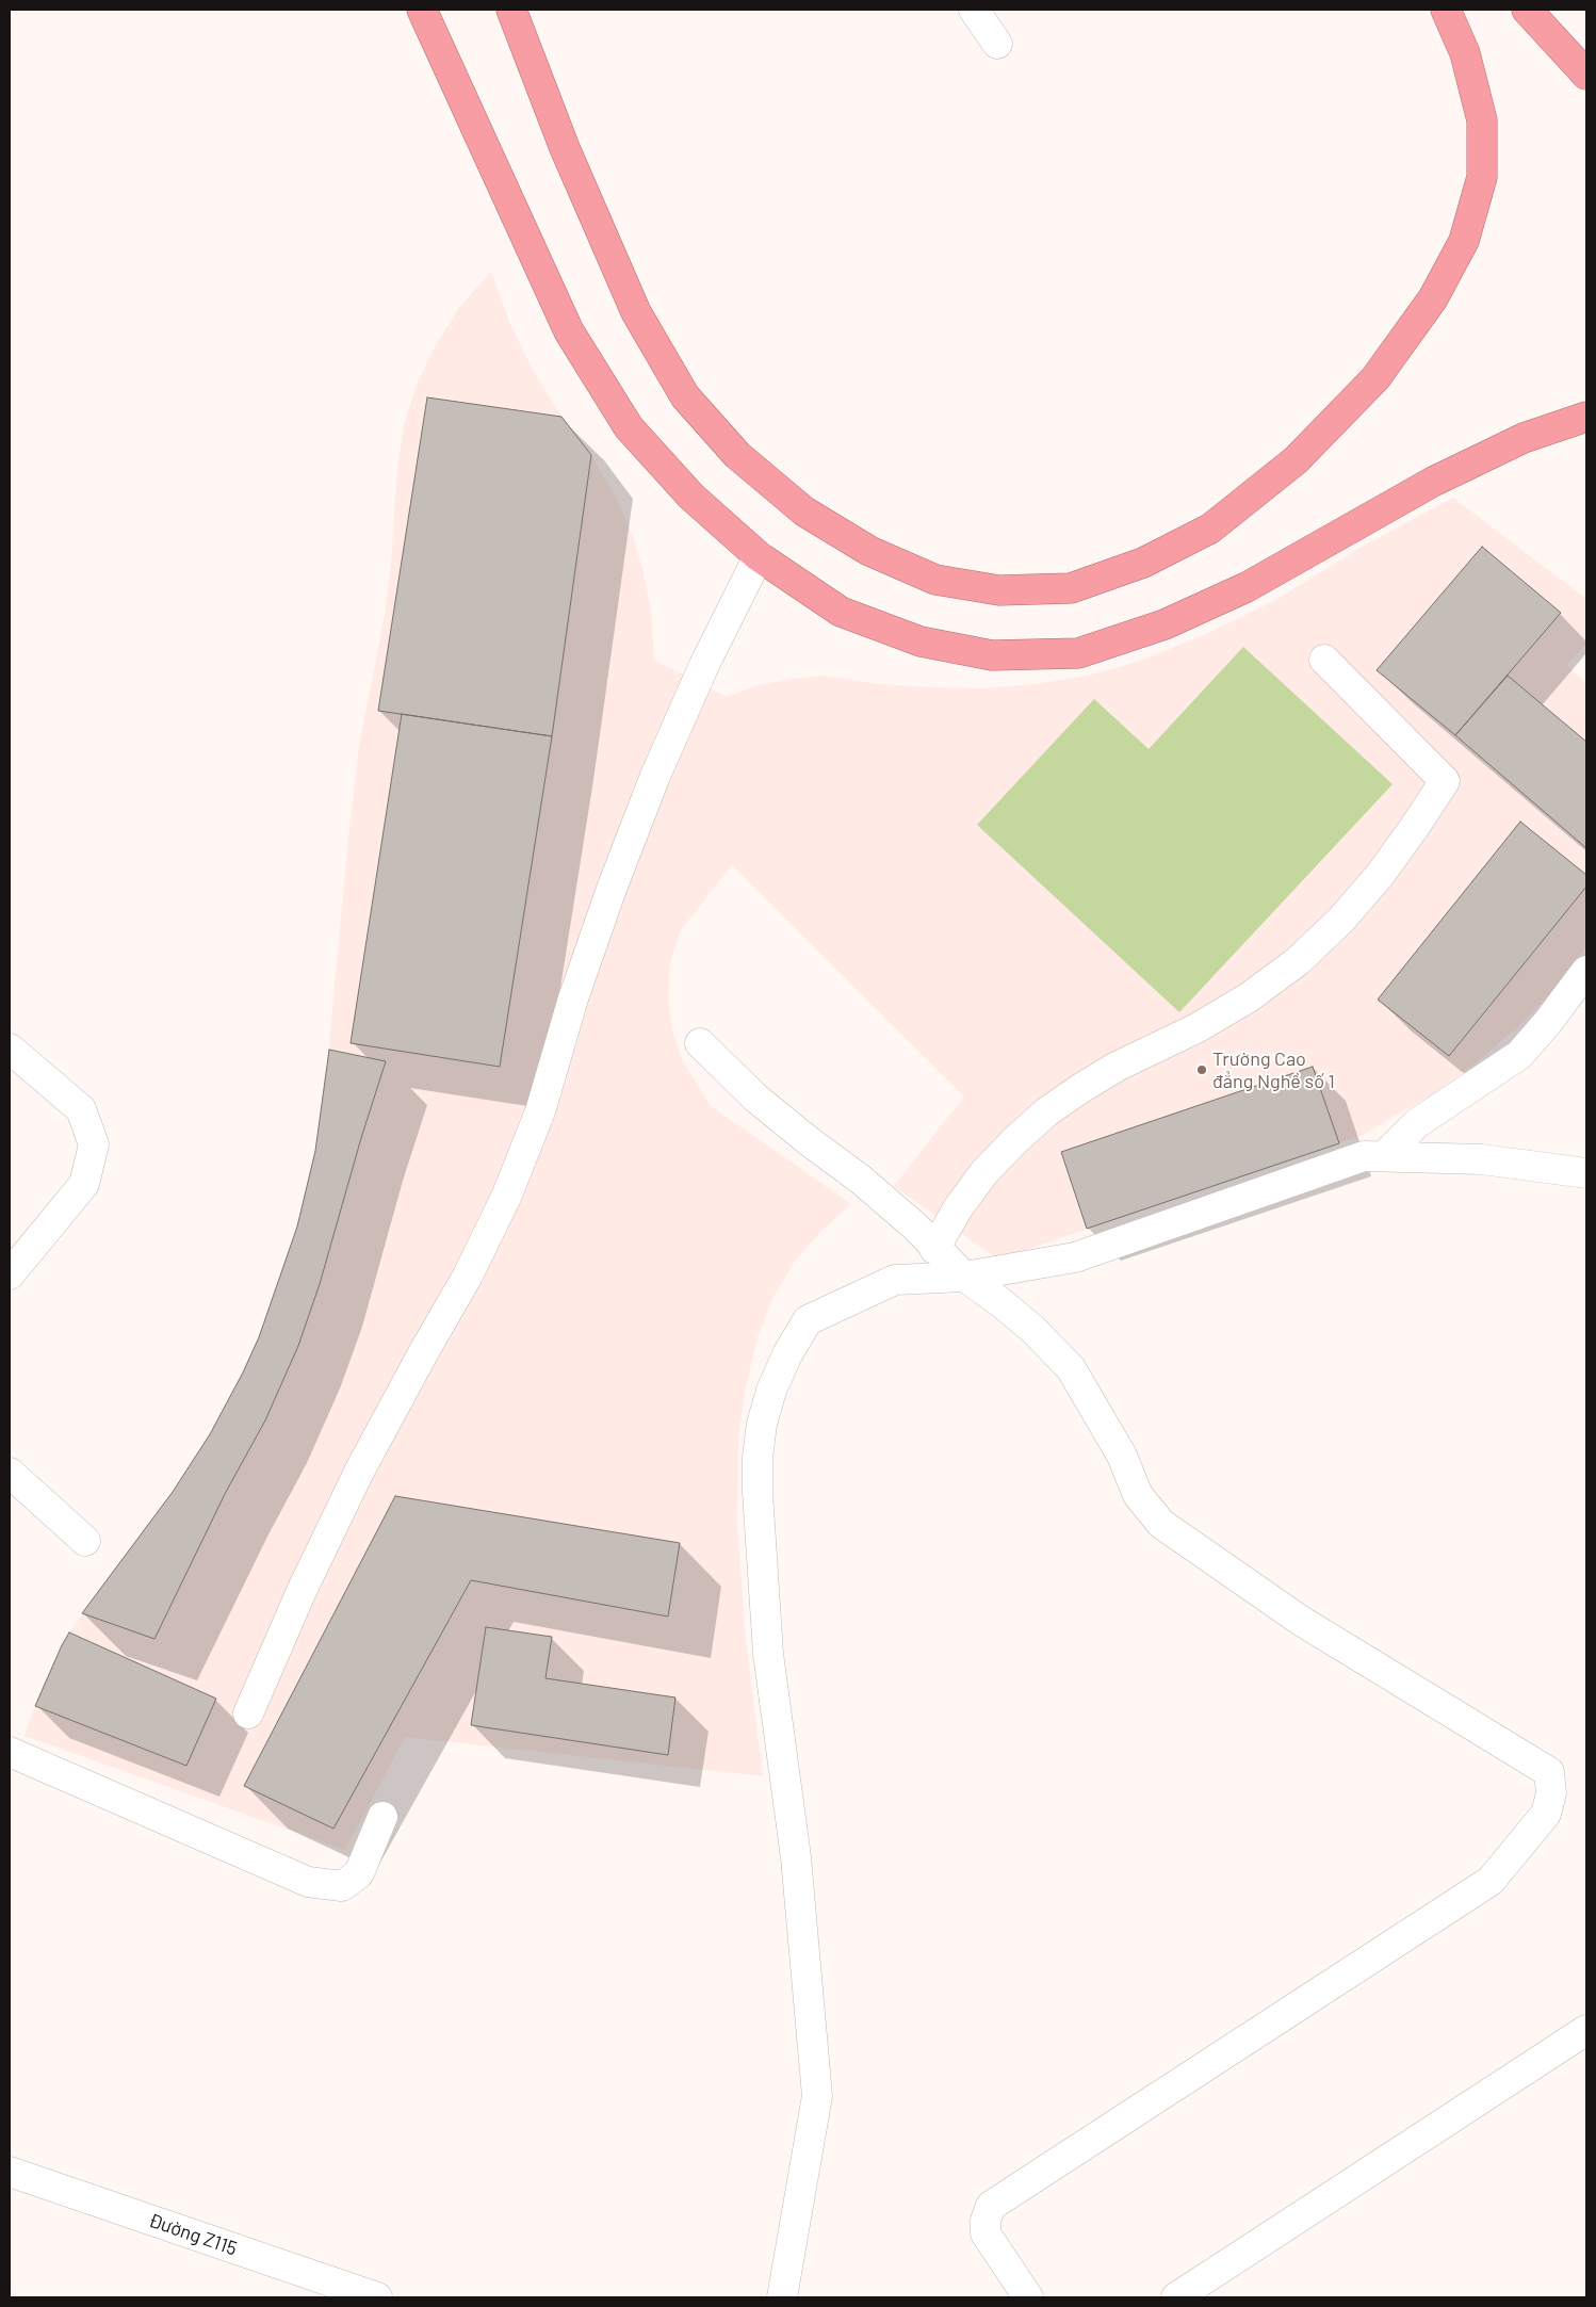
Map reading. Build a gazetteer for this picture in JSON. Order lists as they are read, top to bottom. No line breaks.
{"streets":{"street":["Đường Z115"]},"places":["Trường Cao đẳng Nghề số 1"]}
